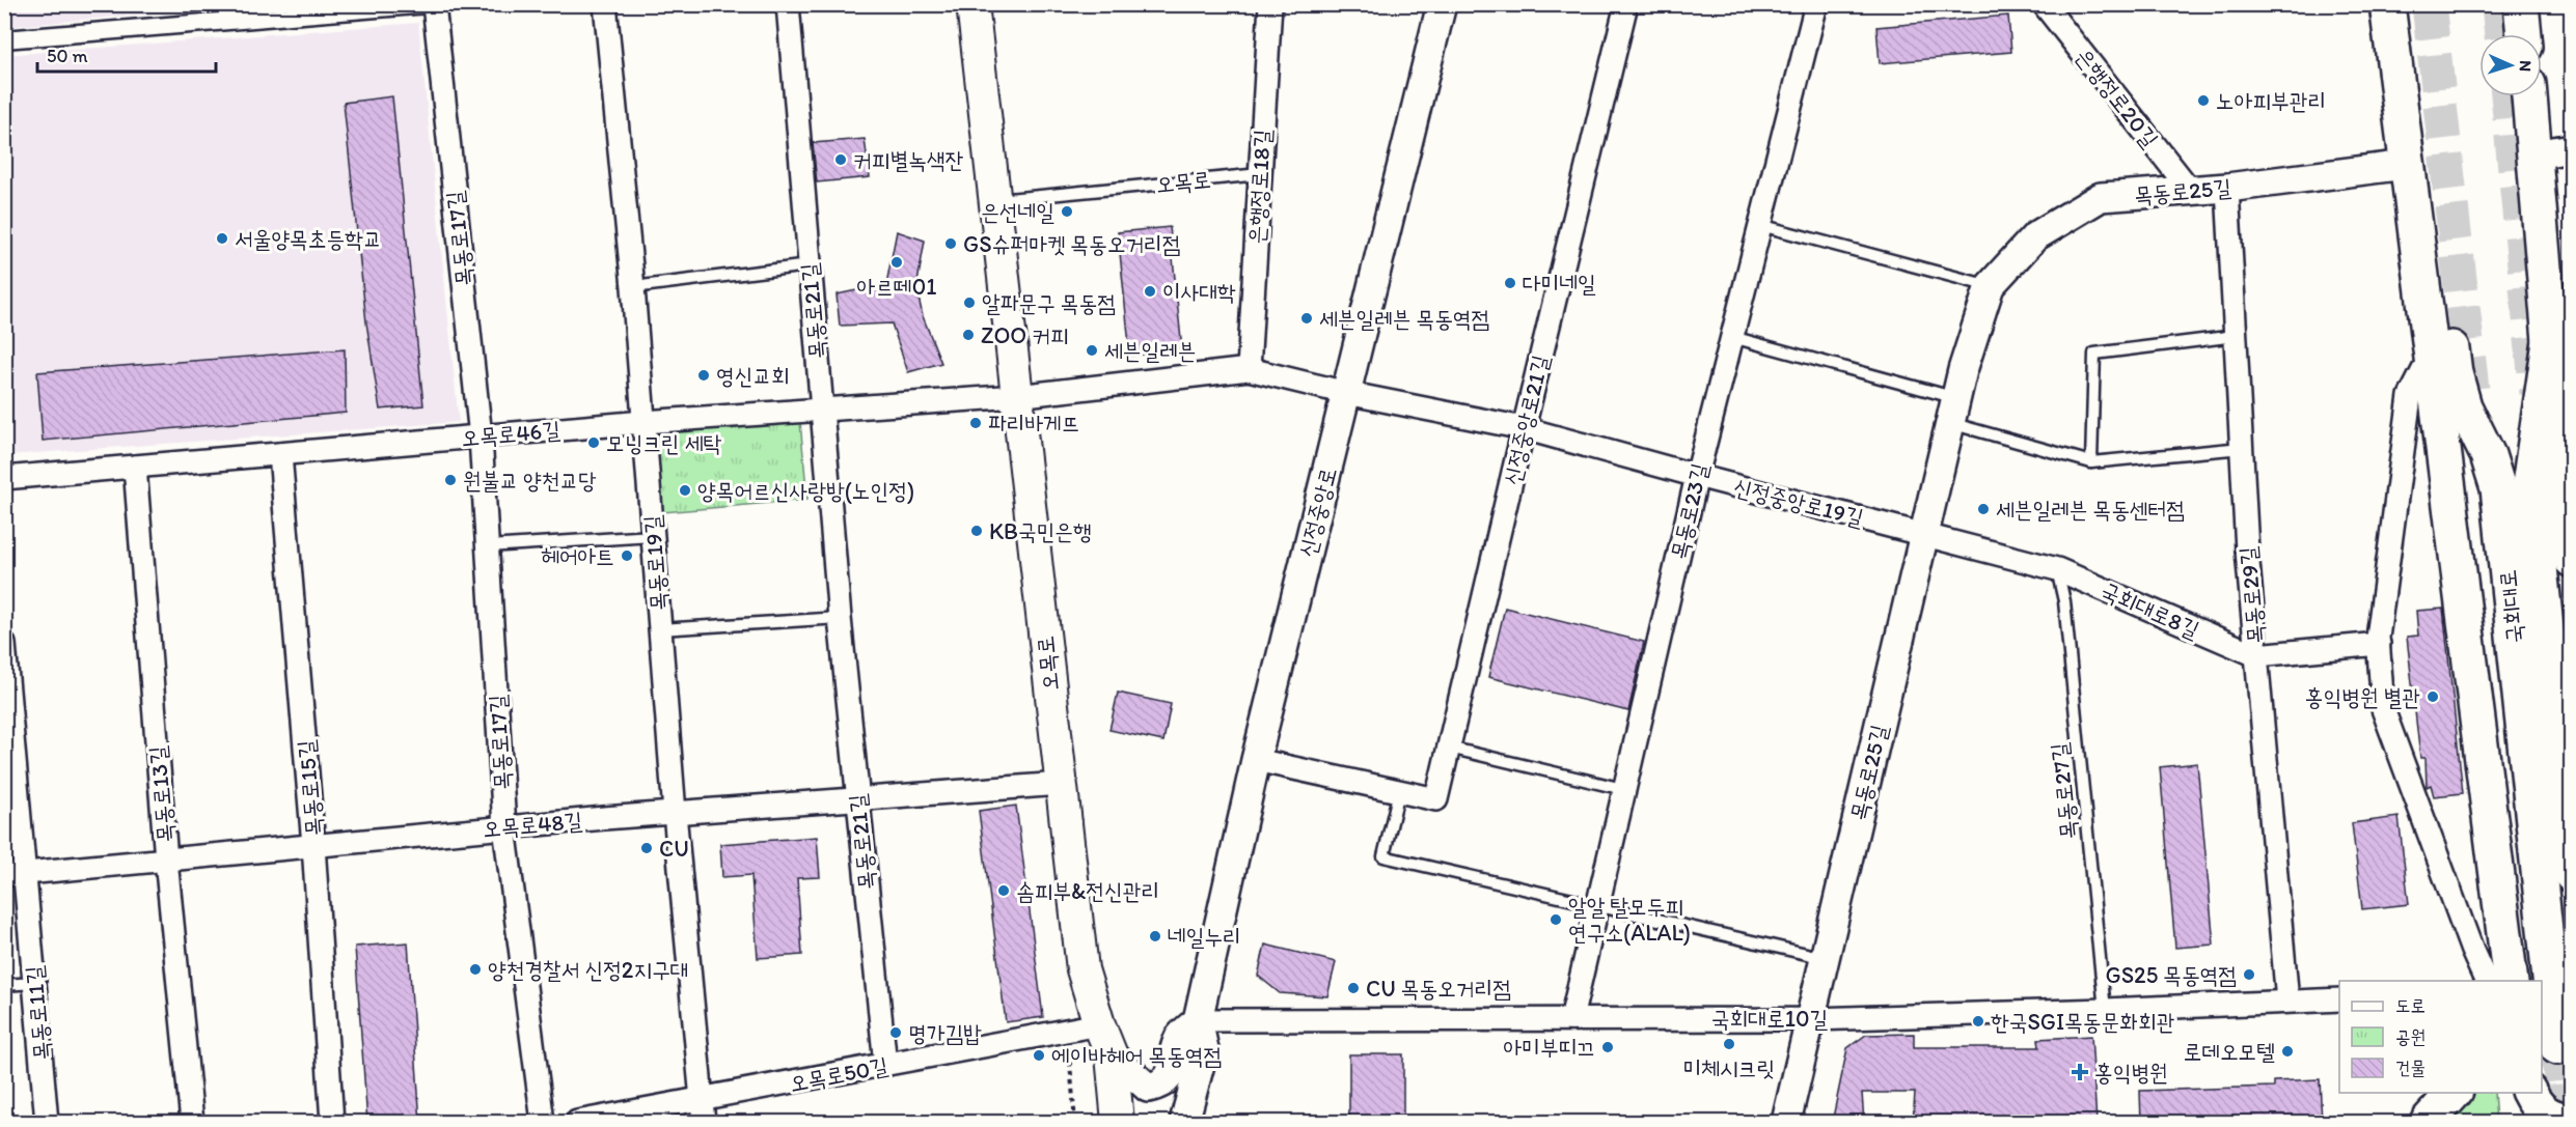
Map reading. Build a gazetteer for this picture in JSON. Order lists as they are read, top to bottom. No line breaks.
{"streets":{"main road":["오목로","국회대로"],"street":["은행정로20길","은행정로18길","목동로25길","목동로17길","목동로21길","신정중앙로21길","오목로46길","신정중앙로19길","목동로23길","신정중앙로","목동로19길","목동로29길","국회대로8길","목동로15길","목동로13길","오목로48길","목동로11길","국회대로10길","오목로50길"],"lane":["목동로27길"]},"crossings":[["은행정로20길","목동로25길"],["오목로","은행정로18길"],["오목로","오목로46길"],["오목로","신정중앙로"],["오목로","오목로48길"],["오목로","오목로50길"],["은행정로18길","오목로46길"],["은행정로18길","신정중앙로19길"],["목동로25길","신정중앙로19길"],["목동로25길","목동로29길"],["목동로25길","국회대로"],["목동로25길","국회대로8길"],["목동로25길","국회대로10길"],["목동로17길","오목로46길"],["목동로17길","오목로48길"],["목동로21길","오목로46길"],["목동로21길","오목로48길"],["목동로21길","오목로50길"],["신정중앙로21길","신정중앙로19길"],["신정중앙로21길","신정중앙로"],["오목로46길","신정중앙로19길"],["오목로46길","목동로19길"],["오목로46길","목동로15길"],["오목로46길","목동로13길"],["신정중앙로19길","목동로23길"],["신정중앙로19길","신정중앙로"],["신정중앙로19길","국회대로8길"],["목동로23길","국회대로10길"],["신정중앙로","국회대로10길"],["목동로19길","오목로48길"],["목동로19길","오목로50길"],["목동로29길","국회대로8길"],["목동로29길","국회대로10길"],["국회대로8길","목동로27길"],["목동로15길","오목로48길"],["목동로27길","국회대로10길"],["목동로13길","오목로48길"],["오목로48길","목동로11길"]],"places":{"other":["노아피부관리","커피별녹색잔","은선네일","서울양목초등학교","GS슈퍼마켓 목동오거리점","아르떼01","다미네일","이사대학","알파문구 목동점","세븐일레븐 목동역점","ZOO 커피","세븐일레븐","영신교회","파리바게뜨","모닝크린 세탁","원불교 양천교당","양목어르신사랑방(노인정)","세븐일레븐 목동센터점","KB국민은행","헤어아트","홍익병원 별관","CU","솜피부&전신관리","알알 탈모두피 연구소(ALAL)","네일누리","양천경찰서 신정2지구대","GS25 목동역점","CU 목동오거리점","한국SGI목동문화회관","명가김밥","미체시크릿","아미부띠끄","로데오모텔","에이바헤어 목동역점"],"health":["홍익병원"]},"legend":["도로","공원","건물"],"scale_bar":"50 m","north":"right"}
